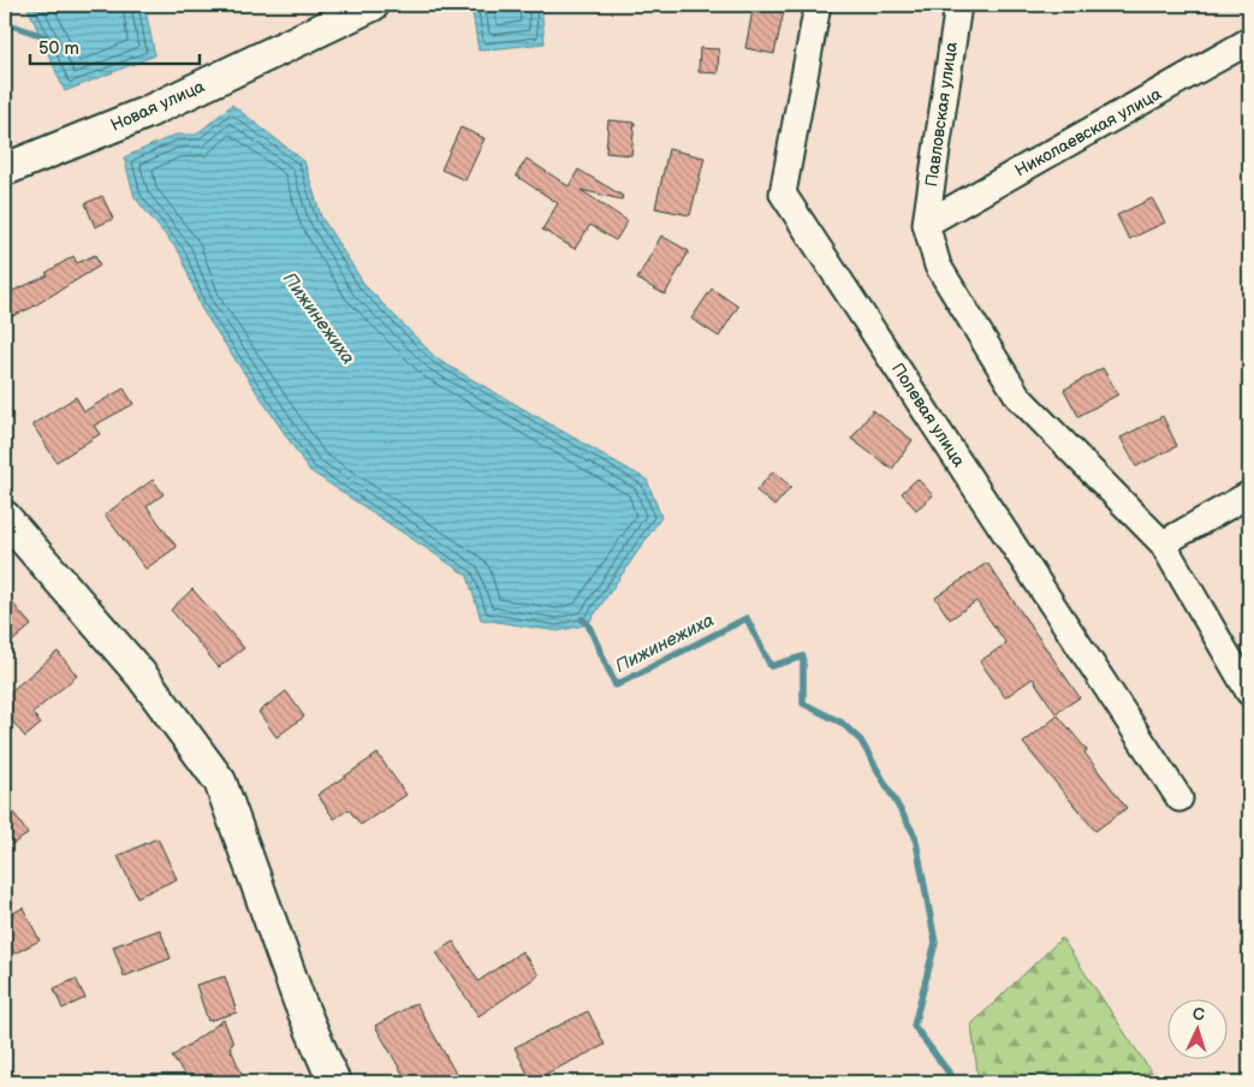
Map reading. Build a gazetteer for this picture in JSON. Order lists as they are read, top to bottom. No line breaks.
{"streets":{"street":["Новая улица","Павловская улица","Николаевская улица","Полевая улица"]},"crossings":[["Павловская улица","Николаевская улица"]],"water":["Пижинежиха"],"scale_bar":"50 m","north":"top"}
